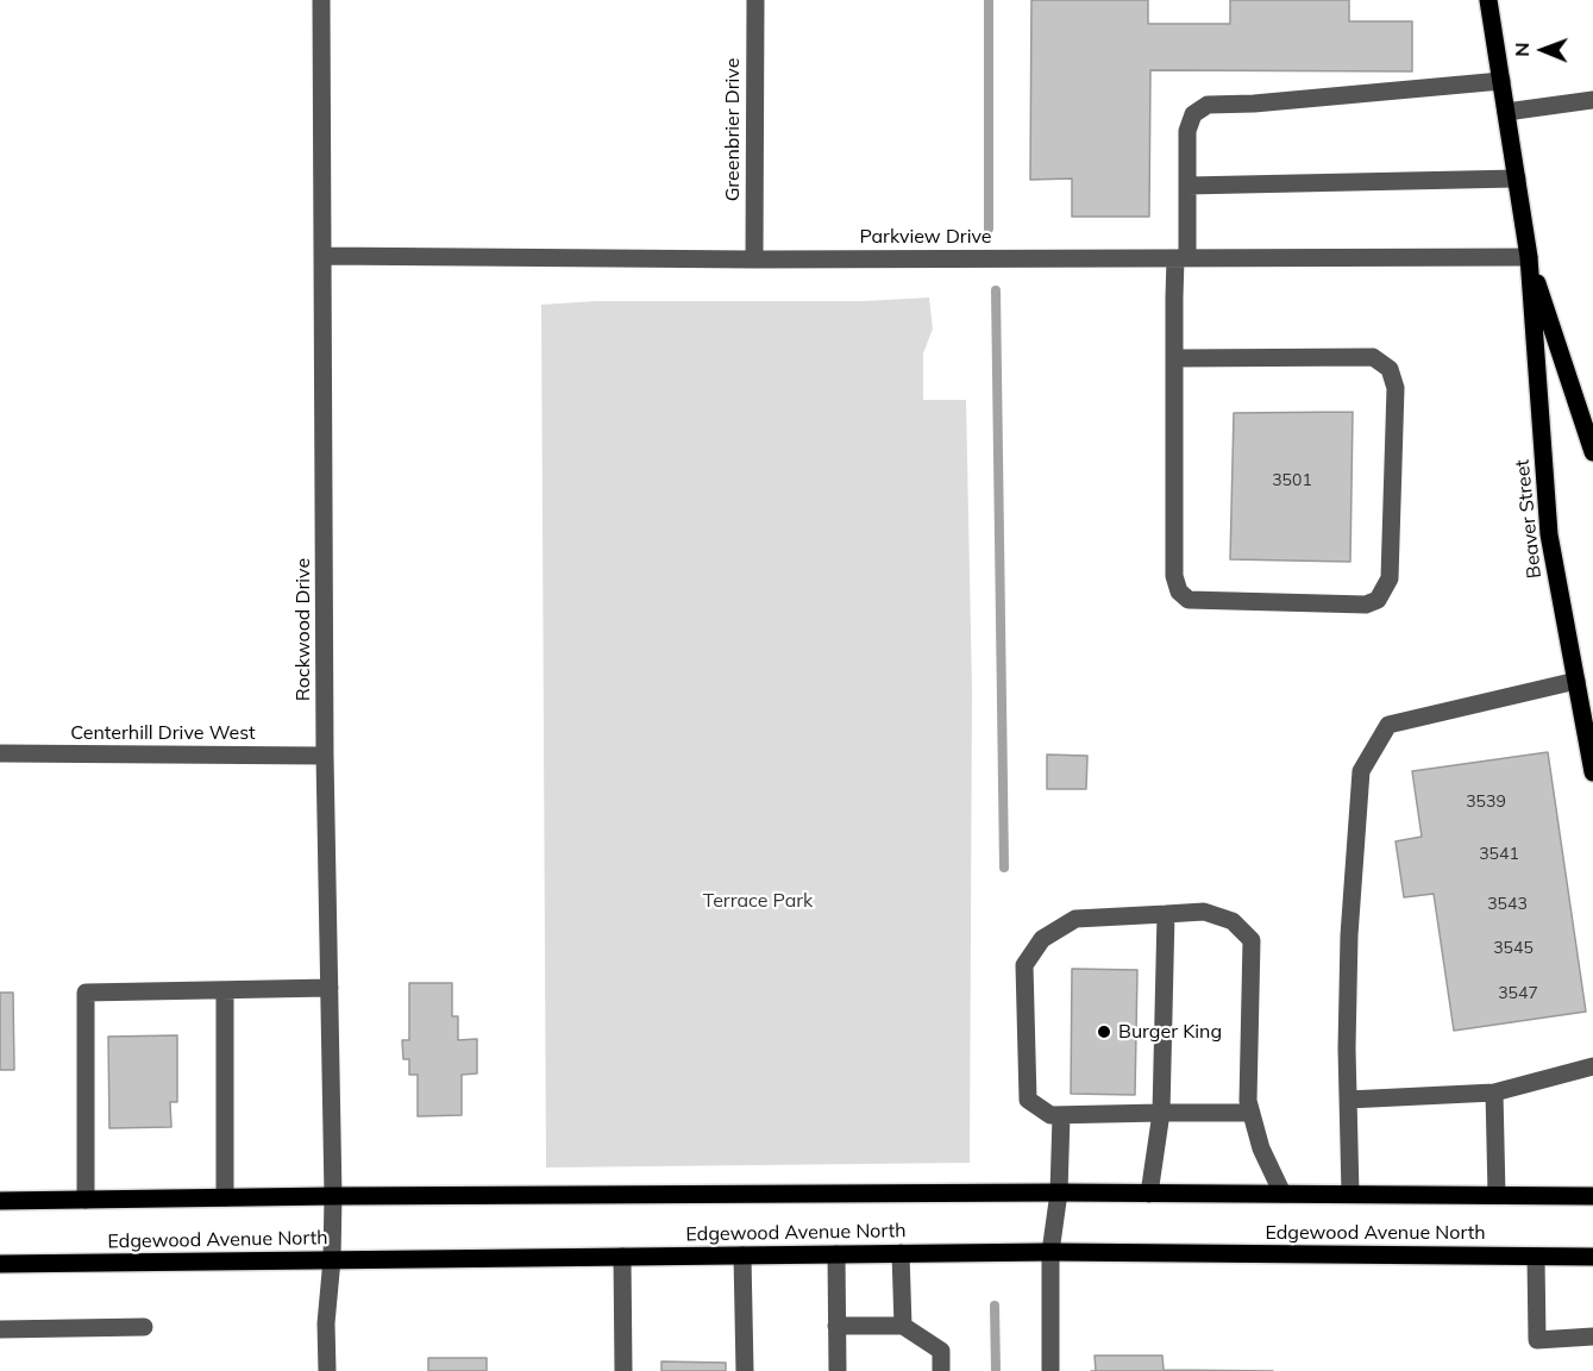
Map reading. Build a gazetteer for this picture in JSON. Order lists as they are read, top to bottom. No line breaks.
{"streets":{"main road":["Beaver Street","Edgewood Avenue North"],"street":["Greenbrier Drive","Parkview Drive","Rockwood Drive","Centerhill Drive West"]},"crossings":[["Greenbrier Drive","Parkview Drive"],["Parkview Drive","Beaver Street"],["Parkview Drive","Rockwood Drive"],["Rockwood Drive","Centerhill Drive West"],["Rockwood Drive","Edgewood Avenue North"]],"parks":["Terrace Park"],"places":["Burger King"],"house_numbers":["3501","3539","3541","3543","3545","3547"],"north":"left"}
